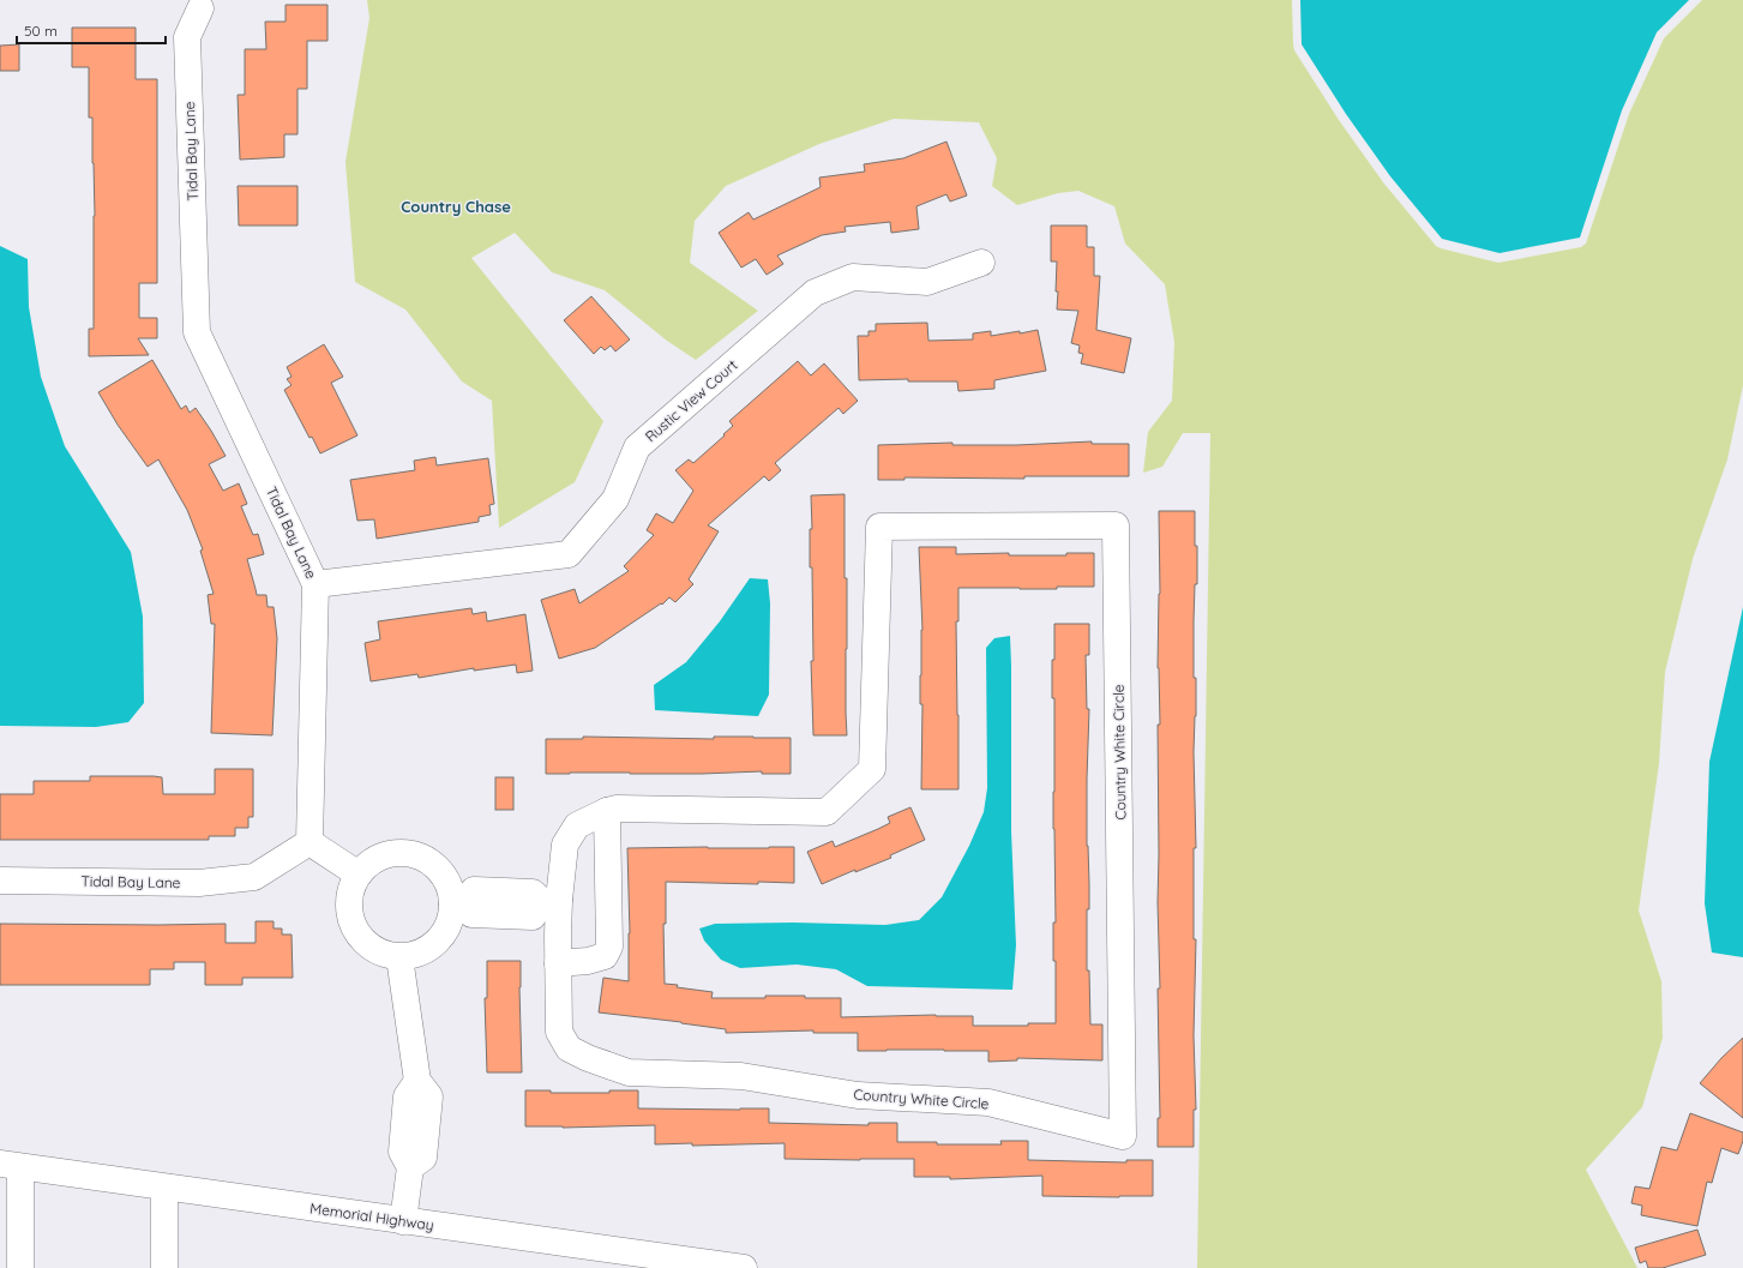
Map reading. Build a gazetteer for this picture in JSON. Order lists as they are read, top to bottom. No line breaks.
{"streets":{"street":["Tidal Bay Lane","Rustic View Court","Country White Circle","Memorial Highway"]},"crossings":[["Tidal Bay Lane","Rustic View Court"]],"districts":["Country Chase"],"scale_bar":"50 m"}
